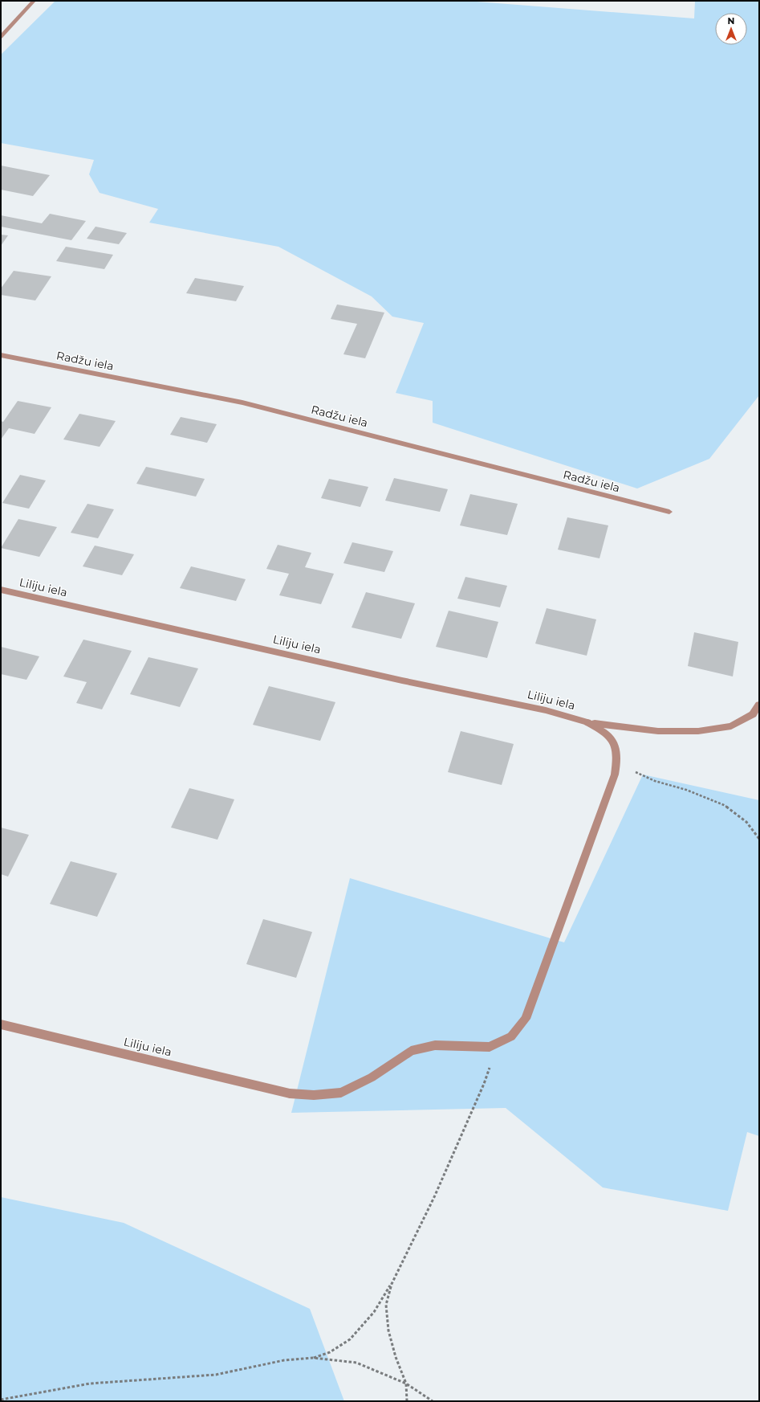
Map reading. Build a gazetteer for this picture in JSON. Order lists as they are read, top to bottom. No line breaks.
{"streets":{"street":["Radžu iela","Liliju iela"]},"north":"top"}
